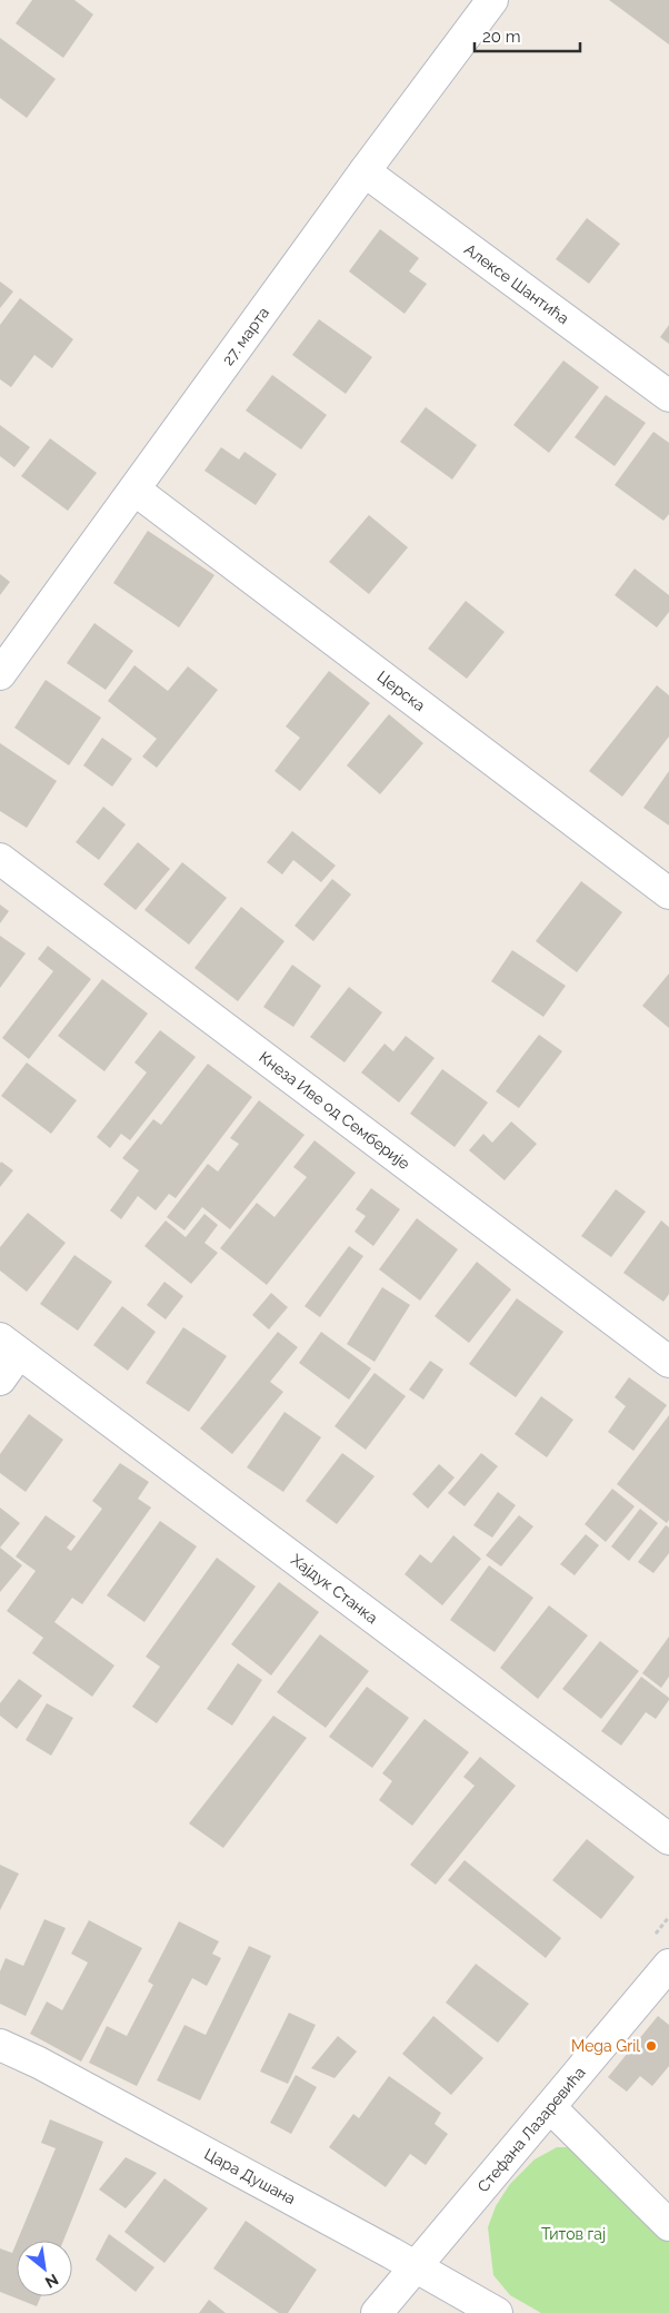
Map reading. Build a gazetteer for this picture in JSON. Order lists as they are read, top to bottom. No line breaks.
{"streets":{"street":["Алексе Шантића","27. марта","Церска","Кнеза Иве од Семберије","Хајдук Станка","Стефана Лазаревића","Цара Душана"]},"crossings":[["Алексе Шантића","27. марта"],["27. марта","Церска"],["Стефана Лазаревића","Цара Душана"]],"parks":["Титов гај"],"places":["Mega Gril"],"scale_bar":"20 m","north":"bottom right"}
